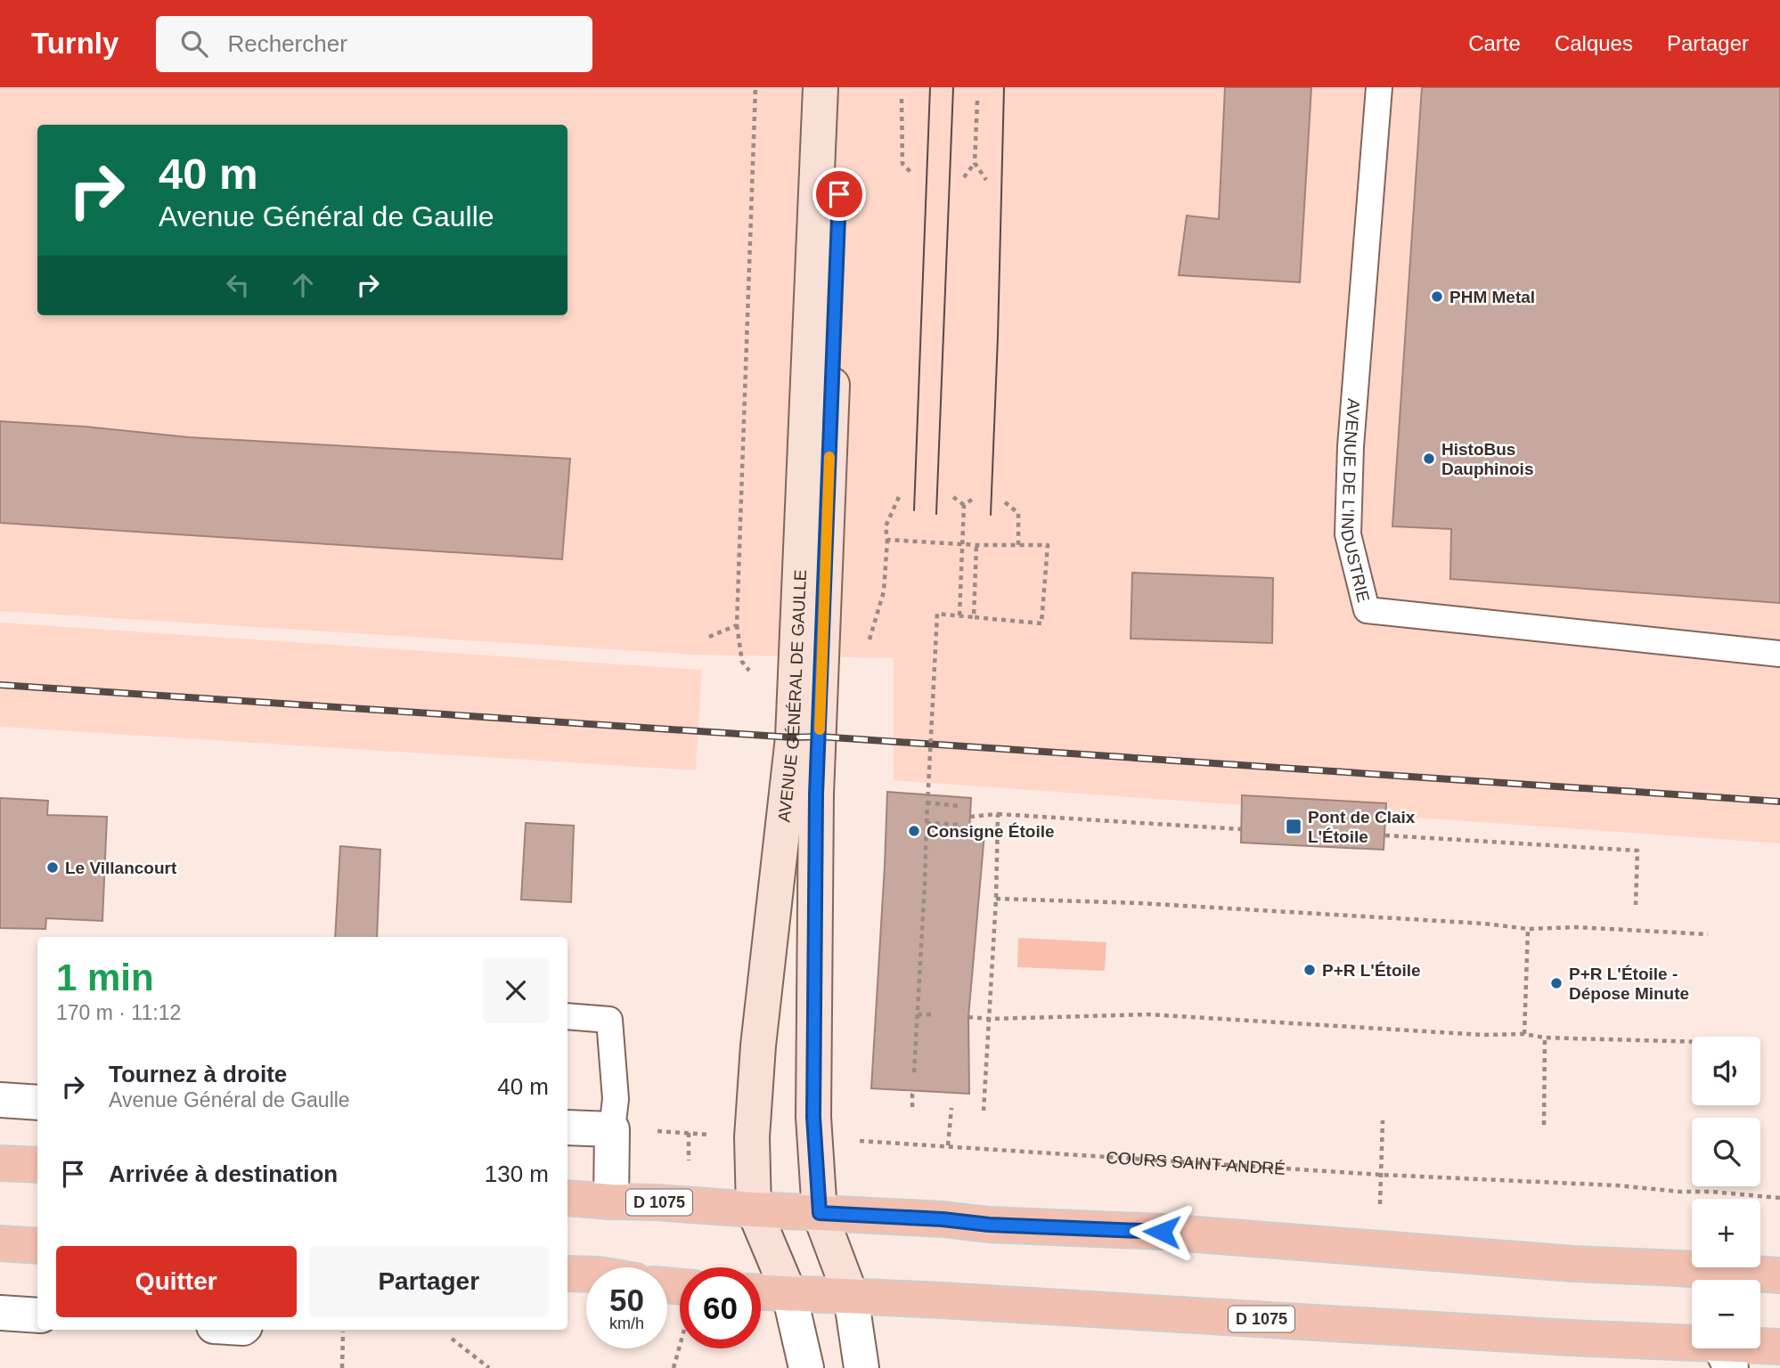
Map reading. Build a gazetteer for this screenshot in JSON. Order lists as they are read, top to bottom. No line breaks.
{"streets":{"main road":["AVENUE GÉNÉRAL DE GAULLE","D 1075"],"lane":["AVENUE DE L'INDUSTRIE"],"path":["COURS SAINT-ANDRÉ"]},"crossings":[["AVENUE GÉNÉRAL DE GAULLE","COURS SAINT-ANDRÉ"],["AVENUE GÉNÉRAL DE GAULLE","D 1075"]],"places":{"other":["PHM Metal","HistoBus Dauphinois","Consigne Étoile","Le Villancourt","P+R L'Étoile","P+R L'Étoile - Dépose Minute"],"transit":["Pont de Claix L'Étoile"]},"page":{"header":"Turnly","search":"Rechercher","nav":["Carte","Calques","Partager"],"turn":["40 m","Avenue Général de Gaulle"],"heading":["1 min","170 m · 11:12"],"map_buttons":["+","−"],"list":[{"name":"Tournez à droite","note":"Avenue Général de Gaulle","value":"40 m"},{"name":"Arrivée à destination","value":"130 m"}],"buttons":["Quitter","Partager"],"speed":"50 km/h","limit":"60"}}
